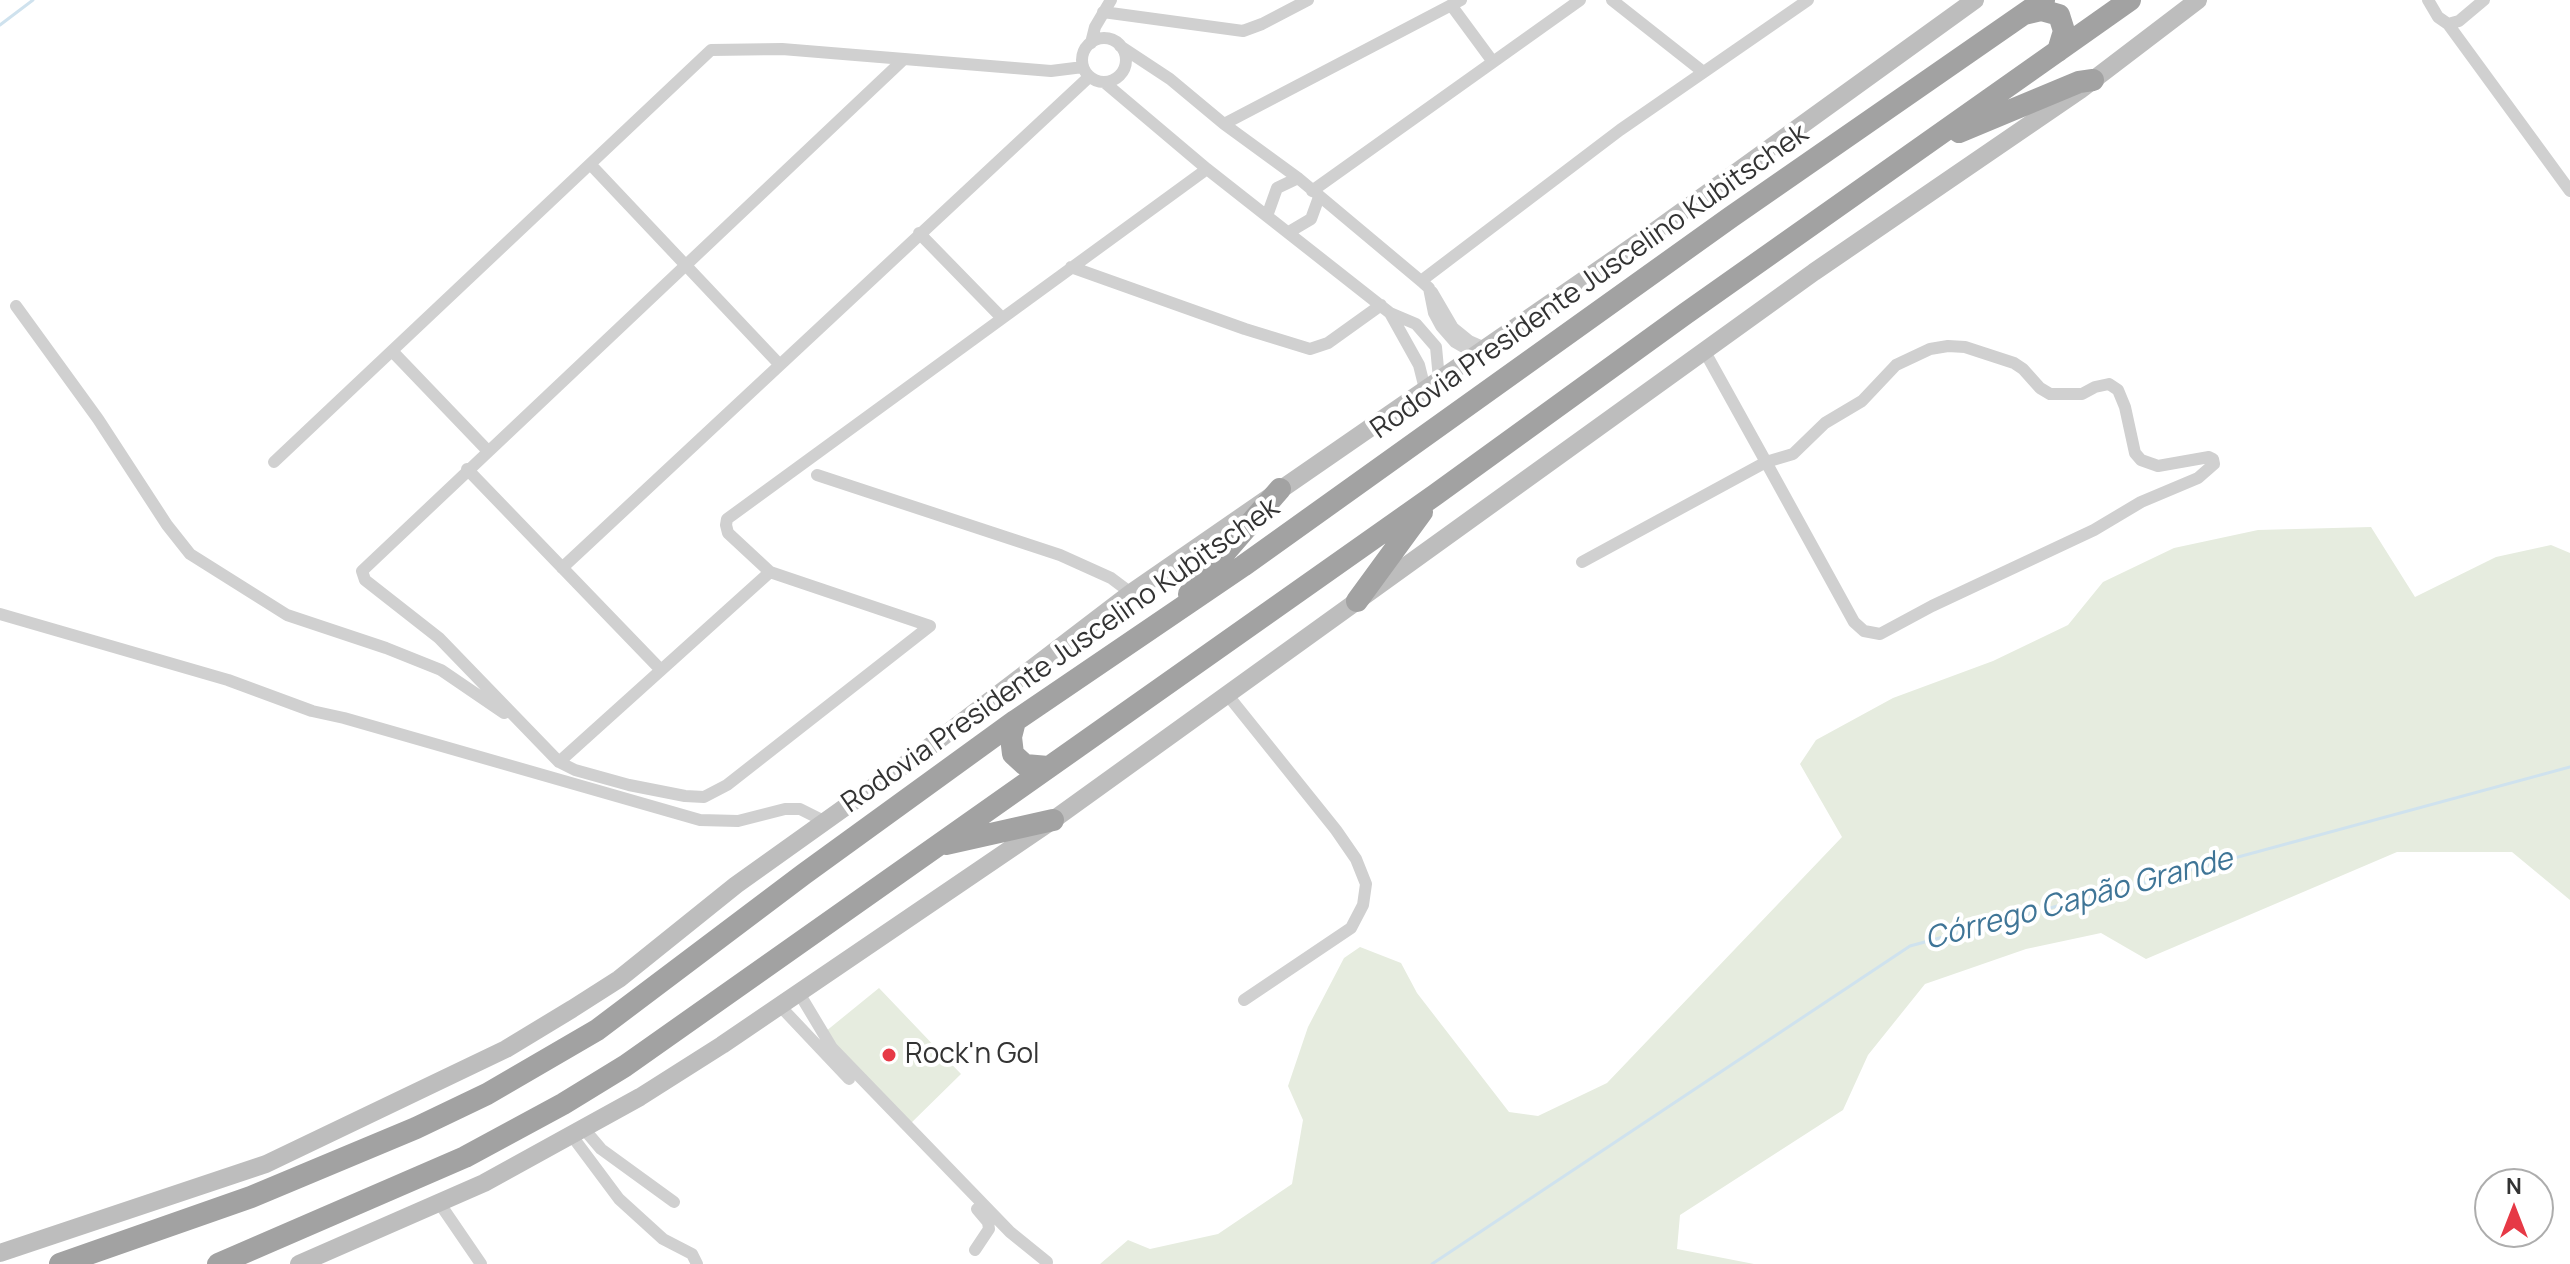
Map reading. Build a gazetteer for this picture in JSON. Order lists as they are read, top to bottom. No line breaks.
{"streets":{"highway":["Rodovia Presidente Juscelino Kubitschek"]},"water":["Córrego Capão Grande"],"places":["Rock'n Gol"],"north":"top"}
